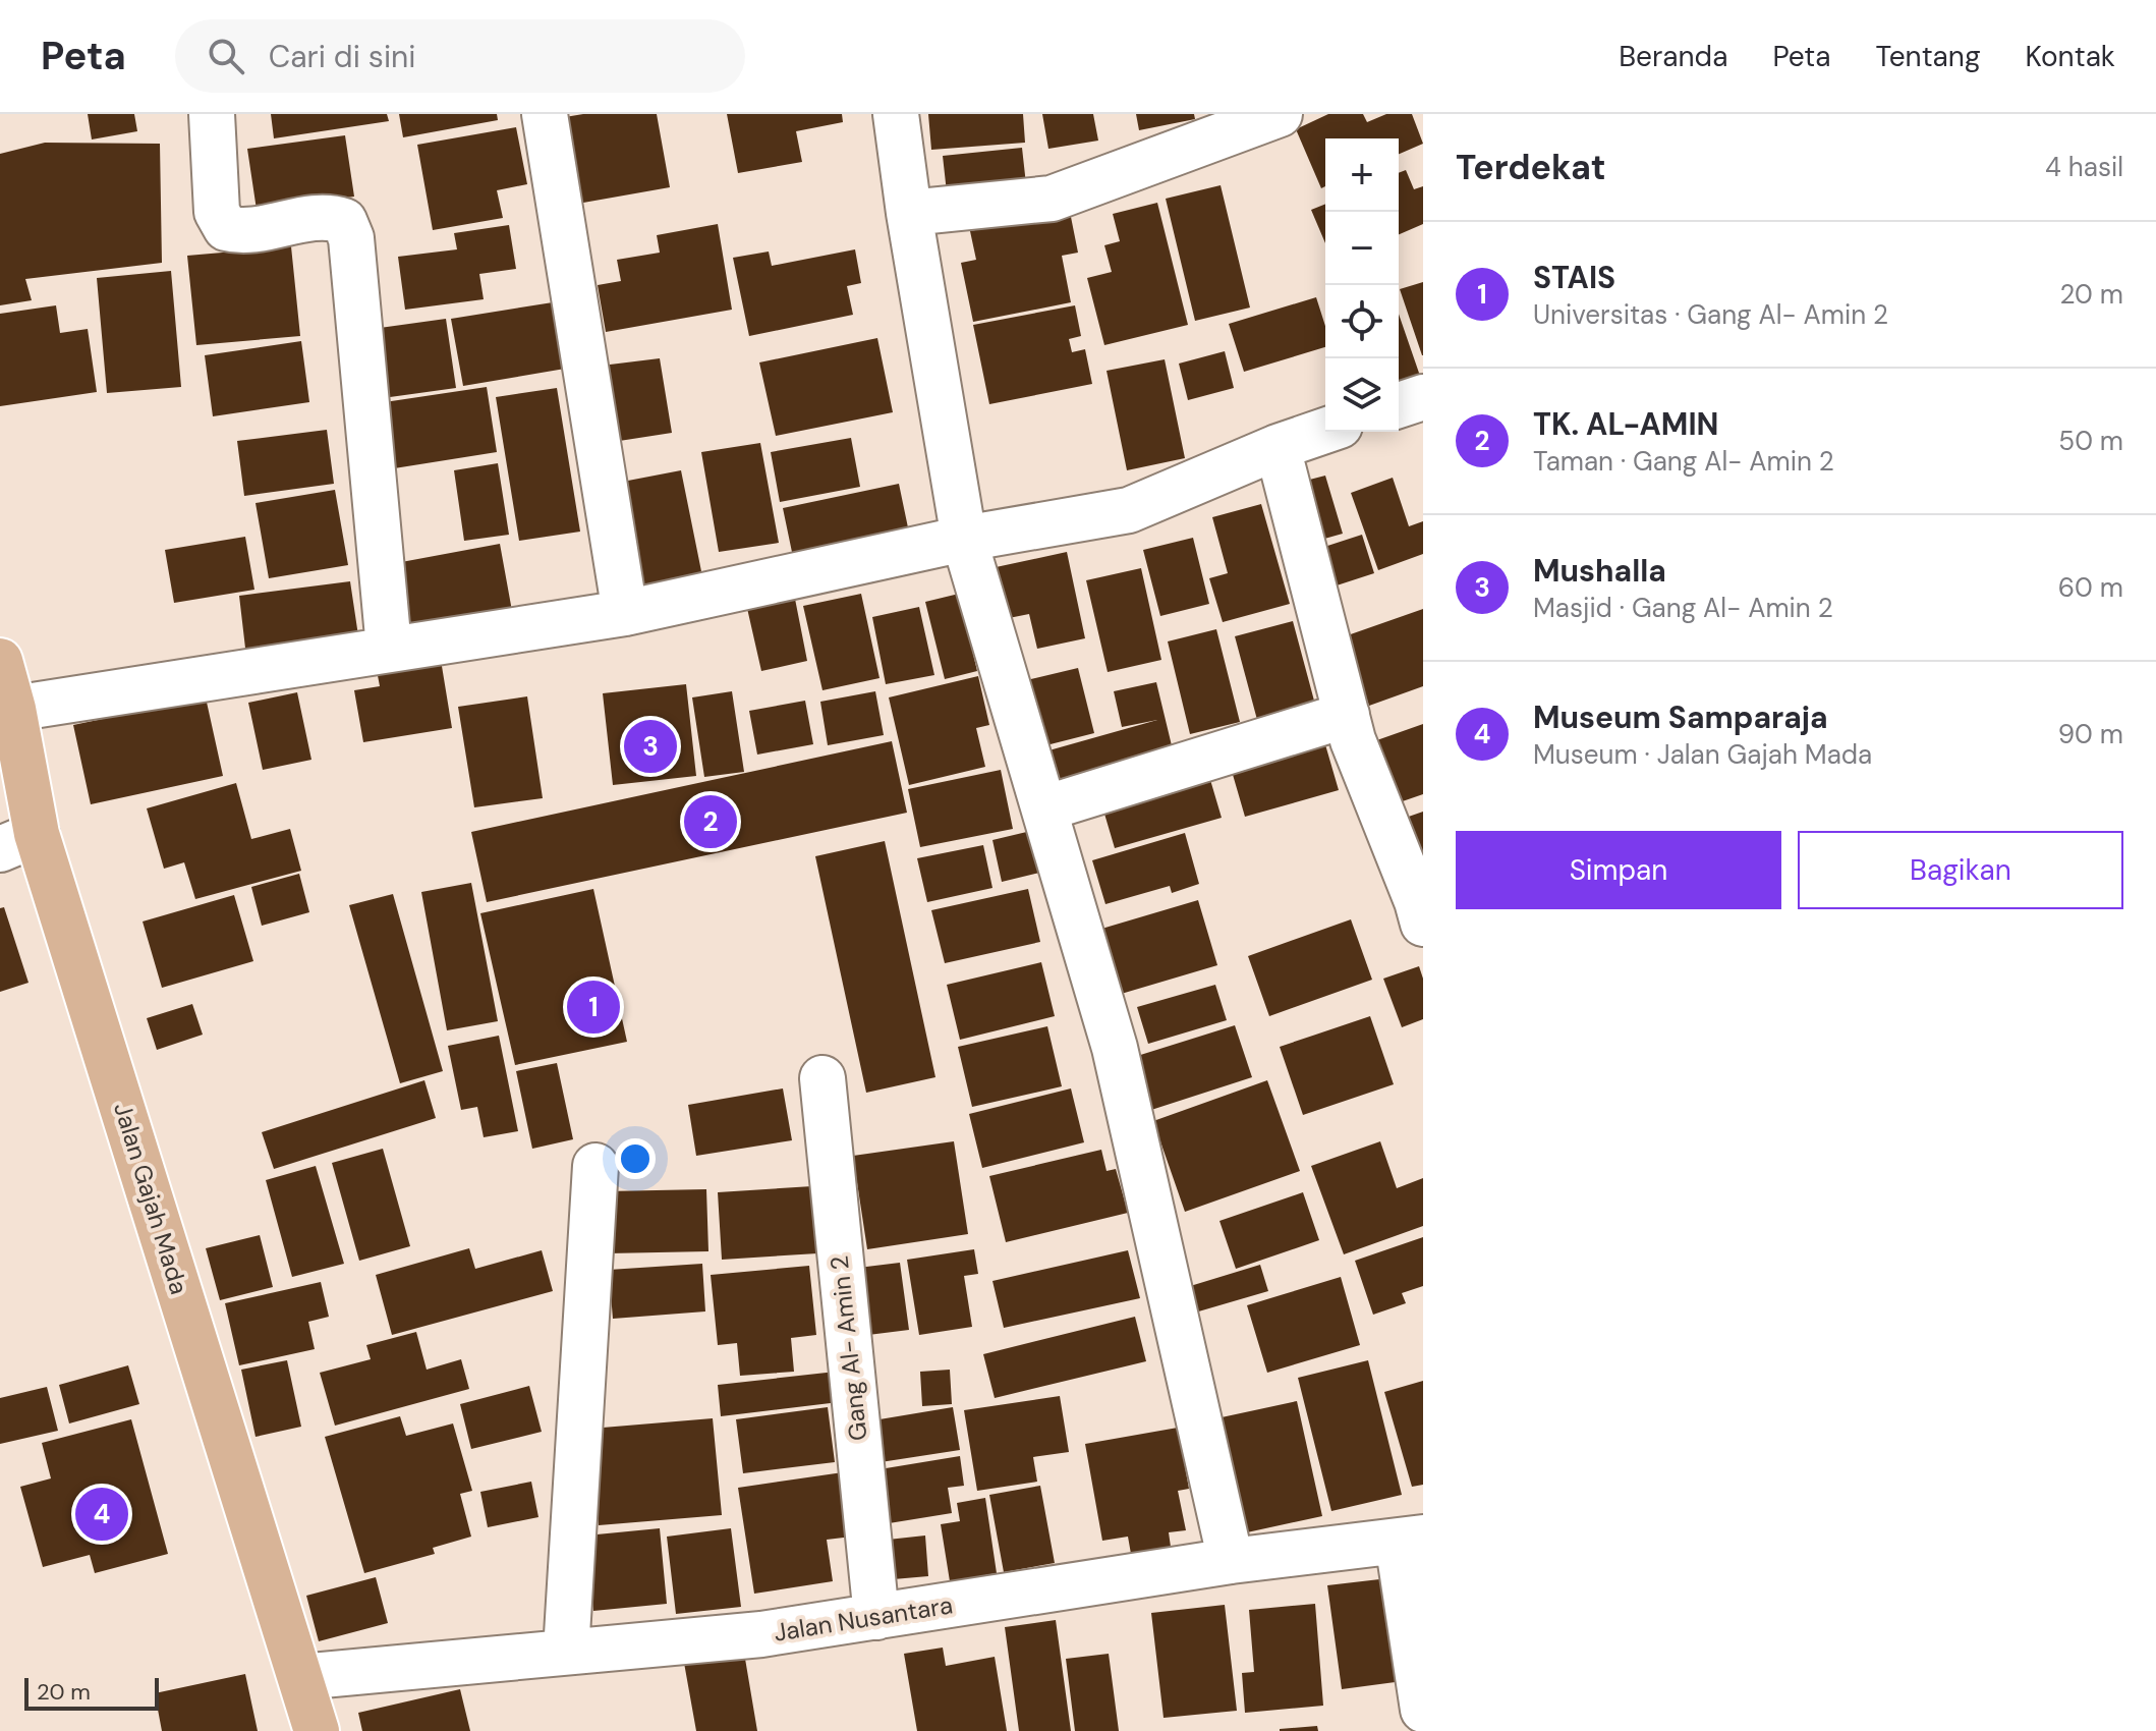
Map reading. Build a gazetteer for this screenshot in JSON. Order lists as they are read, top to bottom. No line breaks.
{"streets":{"main road":["Jalan Gajah Mada"],"street":["Gang Al- Amin 2","Jalan Nusantara"]},"crossings":[["Jalan Gajah Mada","Jalan Nusantara"],["Gang Al- Amin 2","Jalan Nusantara"]],"scale_bar":"20 m","page":{"header":"Peta","search":"Cari di sini","nav":["Beranda","Peta","Tentang","Kontak"],"heading":["Terdekat","4 hasil"],"map_buttons":["+","−"],"list":[{"mark":"1","name":"STAIS","note":"Universitas · Gang Al- Amin 2","value":"20 m"},{"mark":"2","name":"TK. AL-AMIN","note":"Taman · Gang Al- Amin 2","value":"50 m"},{"mark":"3","name":"Mushalla","note":"Masjid · Gang Al- Amin 2","value":"60 m"},{"mark":"4","name":"Museum Samparaja","note":"Museum · Jalan Gajah Mada","value":"90 m"}],"pins":["3","2","1","4"],"buttons":["Simpan","Bagikan"],"scale":"20 m"}}
